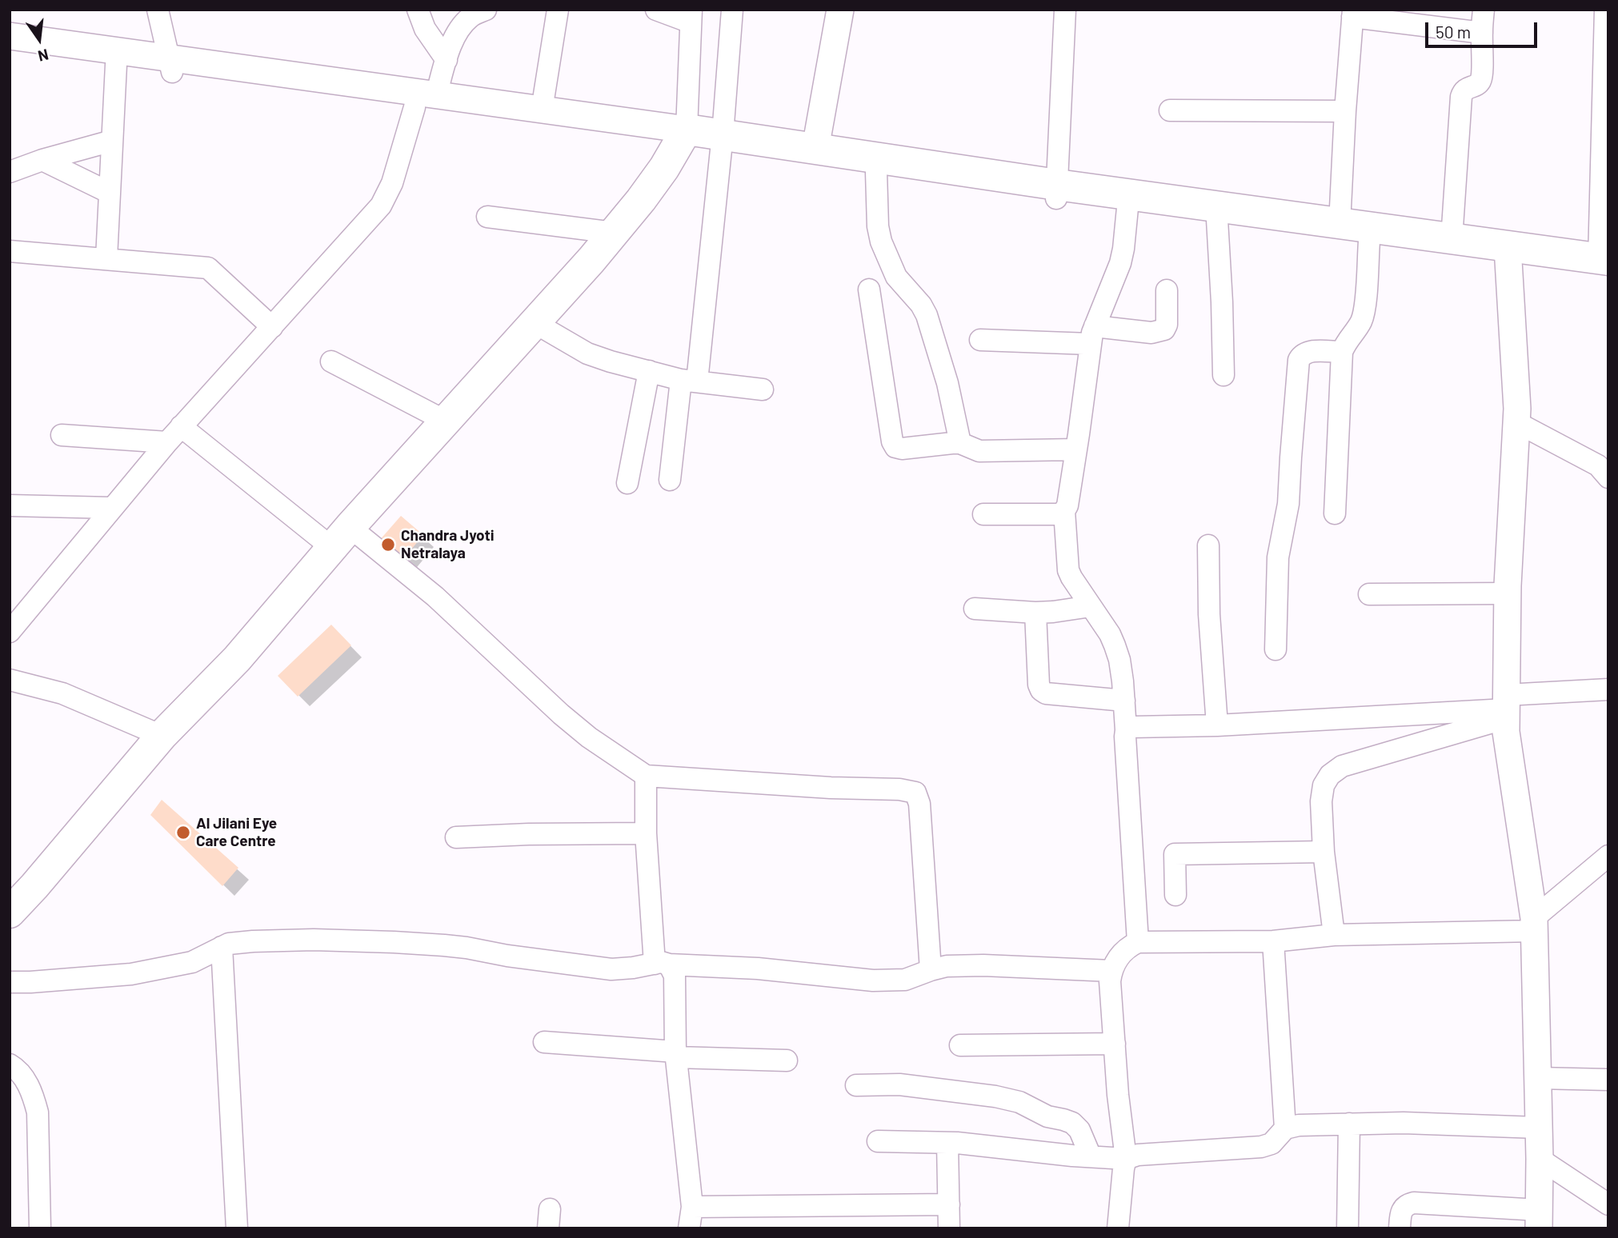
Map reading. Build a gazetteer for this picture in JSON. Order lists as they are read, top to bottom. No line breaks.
{"places":["Chandra Jyoti Netralaya","Al Jilani Eye Care Centre"],"scale_bar":"50 m","north":"bottom"}
